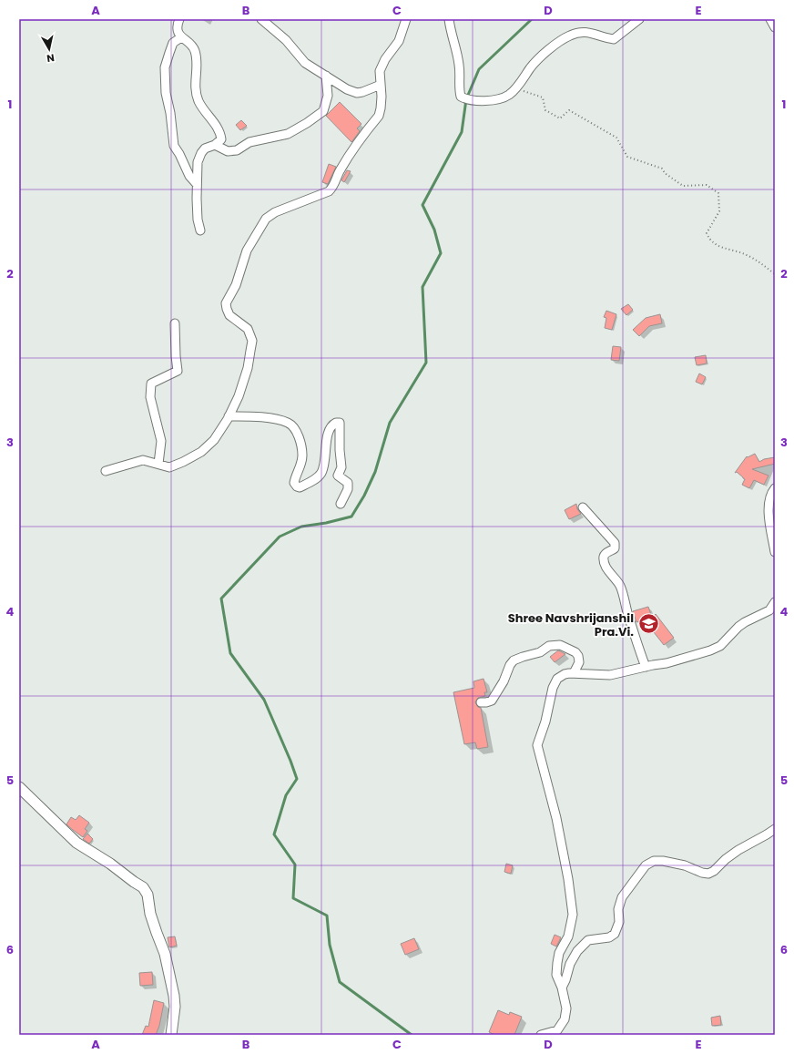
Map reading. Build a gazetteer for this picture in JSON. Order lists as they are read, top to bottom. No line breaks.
{"places":{"school or university":["Shree Navshrijanshil Pra.Vi."]},"north":"bottom","grid":{"columns":["A","B","C","D","E"],"rows":["1","2","3","4","5","6"]}}
